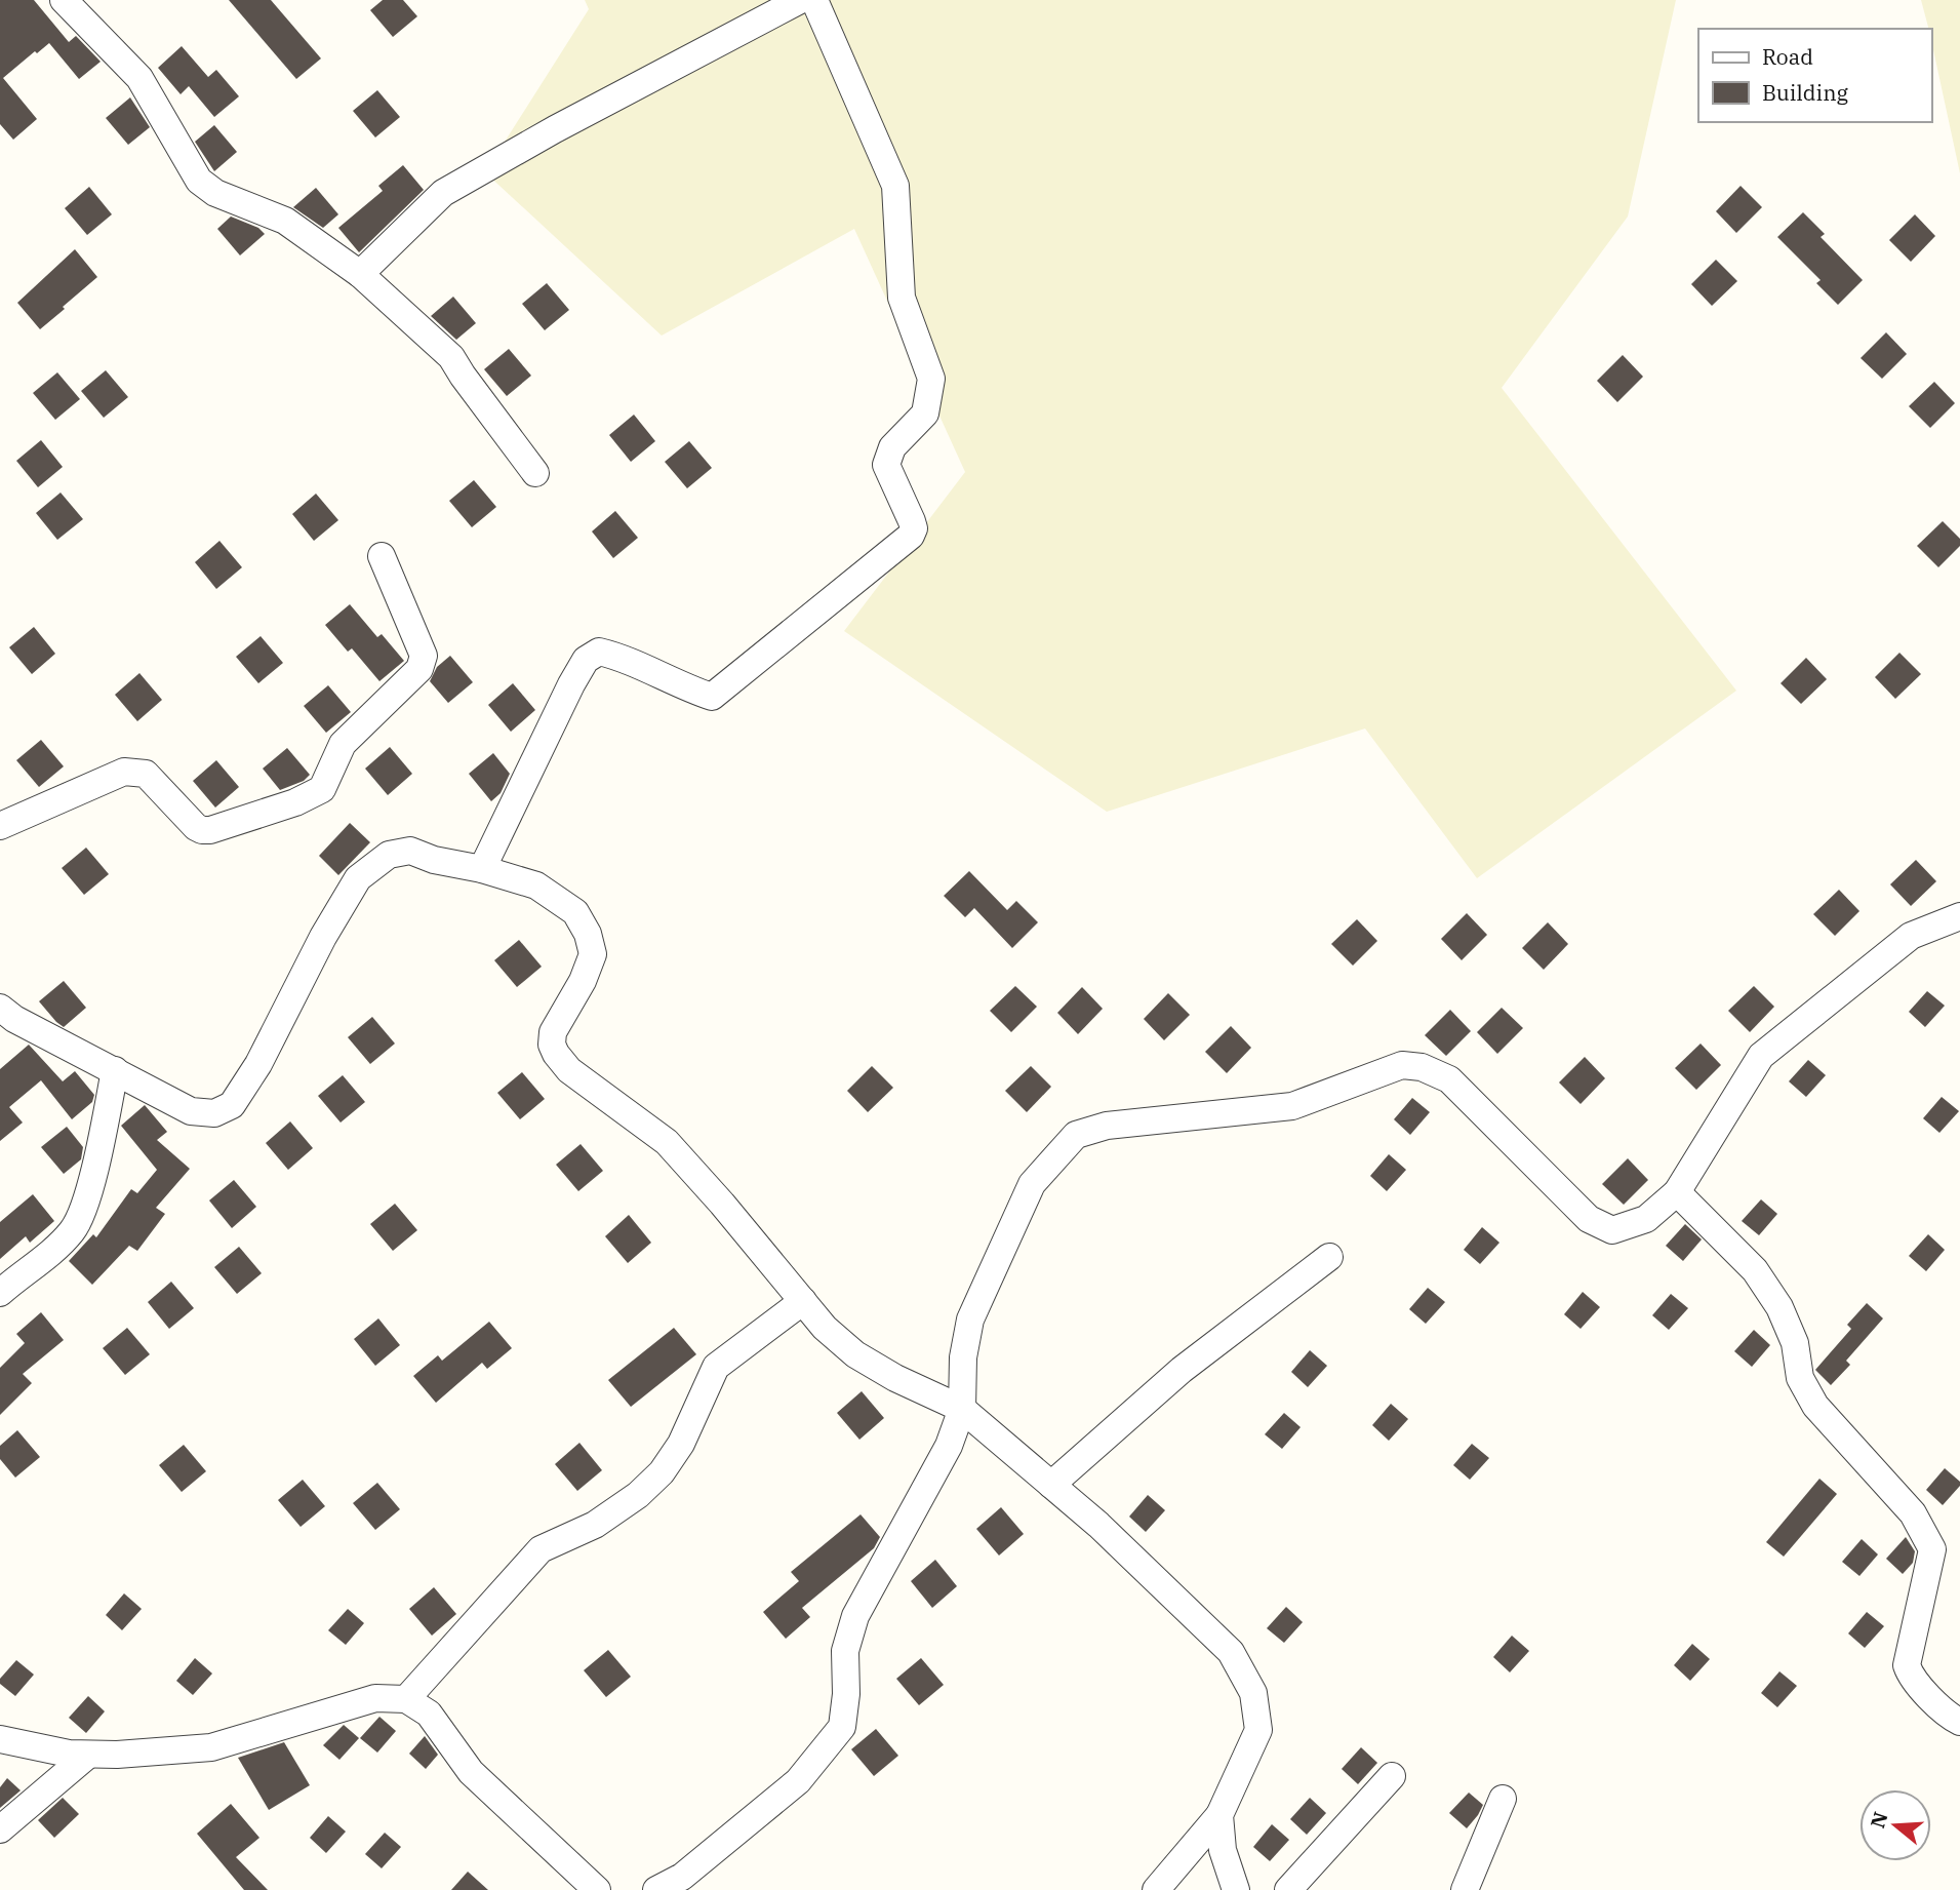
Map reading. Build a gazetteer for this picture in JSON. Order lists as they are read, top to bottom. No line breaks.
{"legend":["Road","Building"],"north":"left"}
